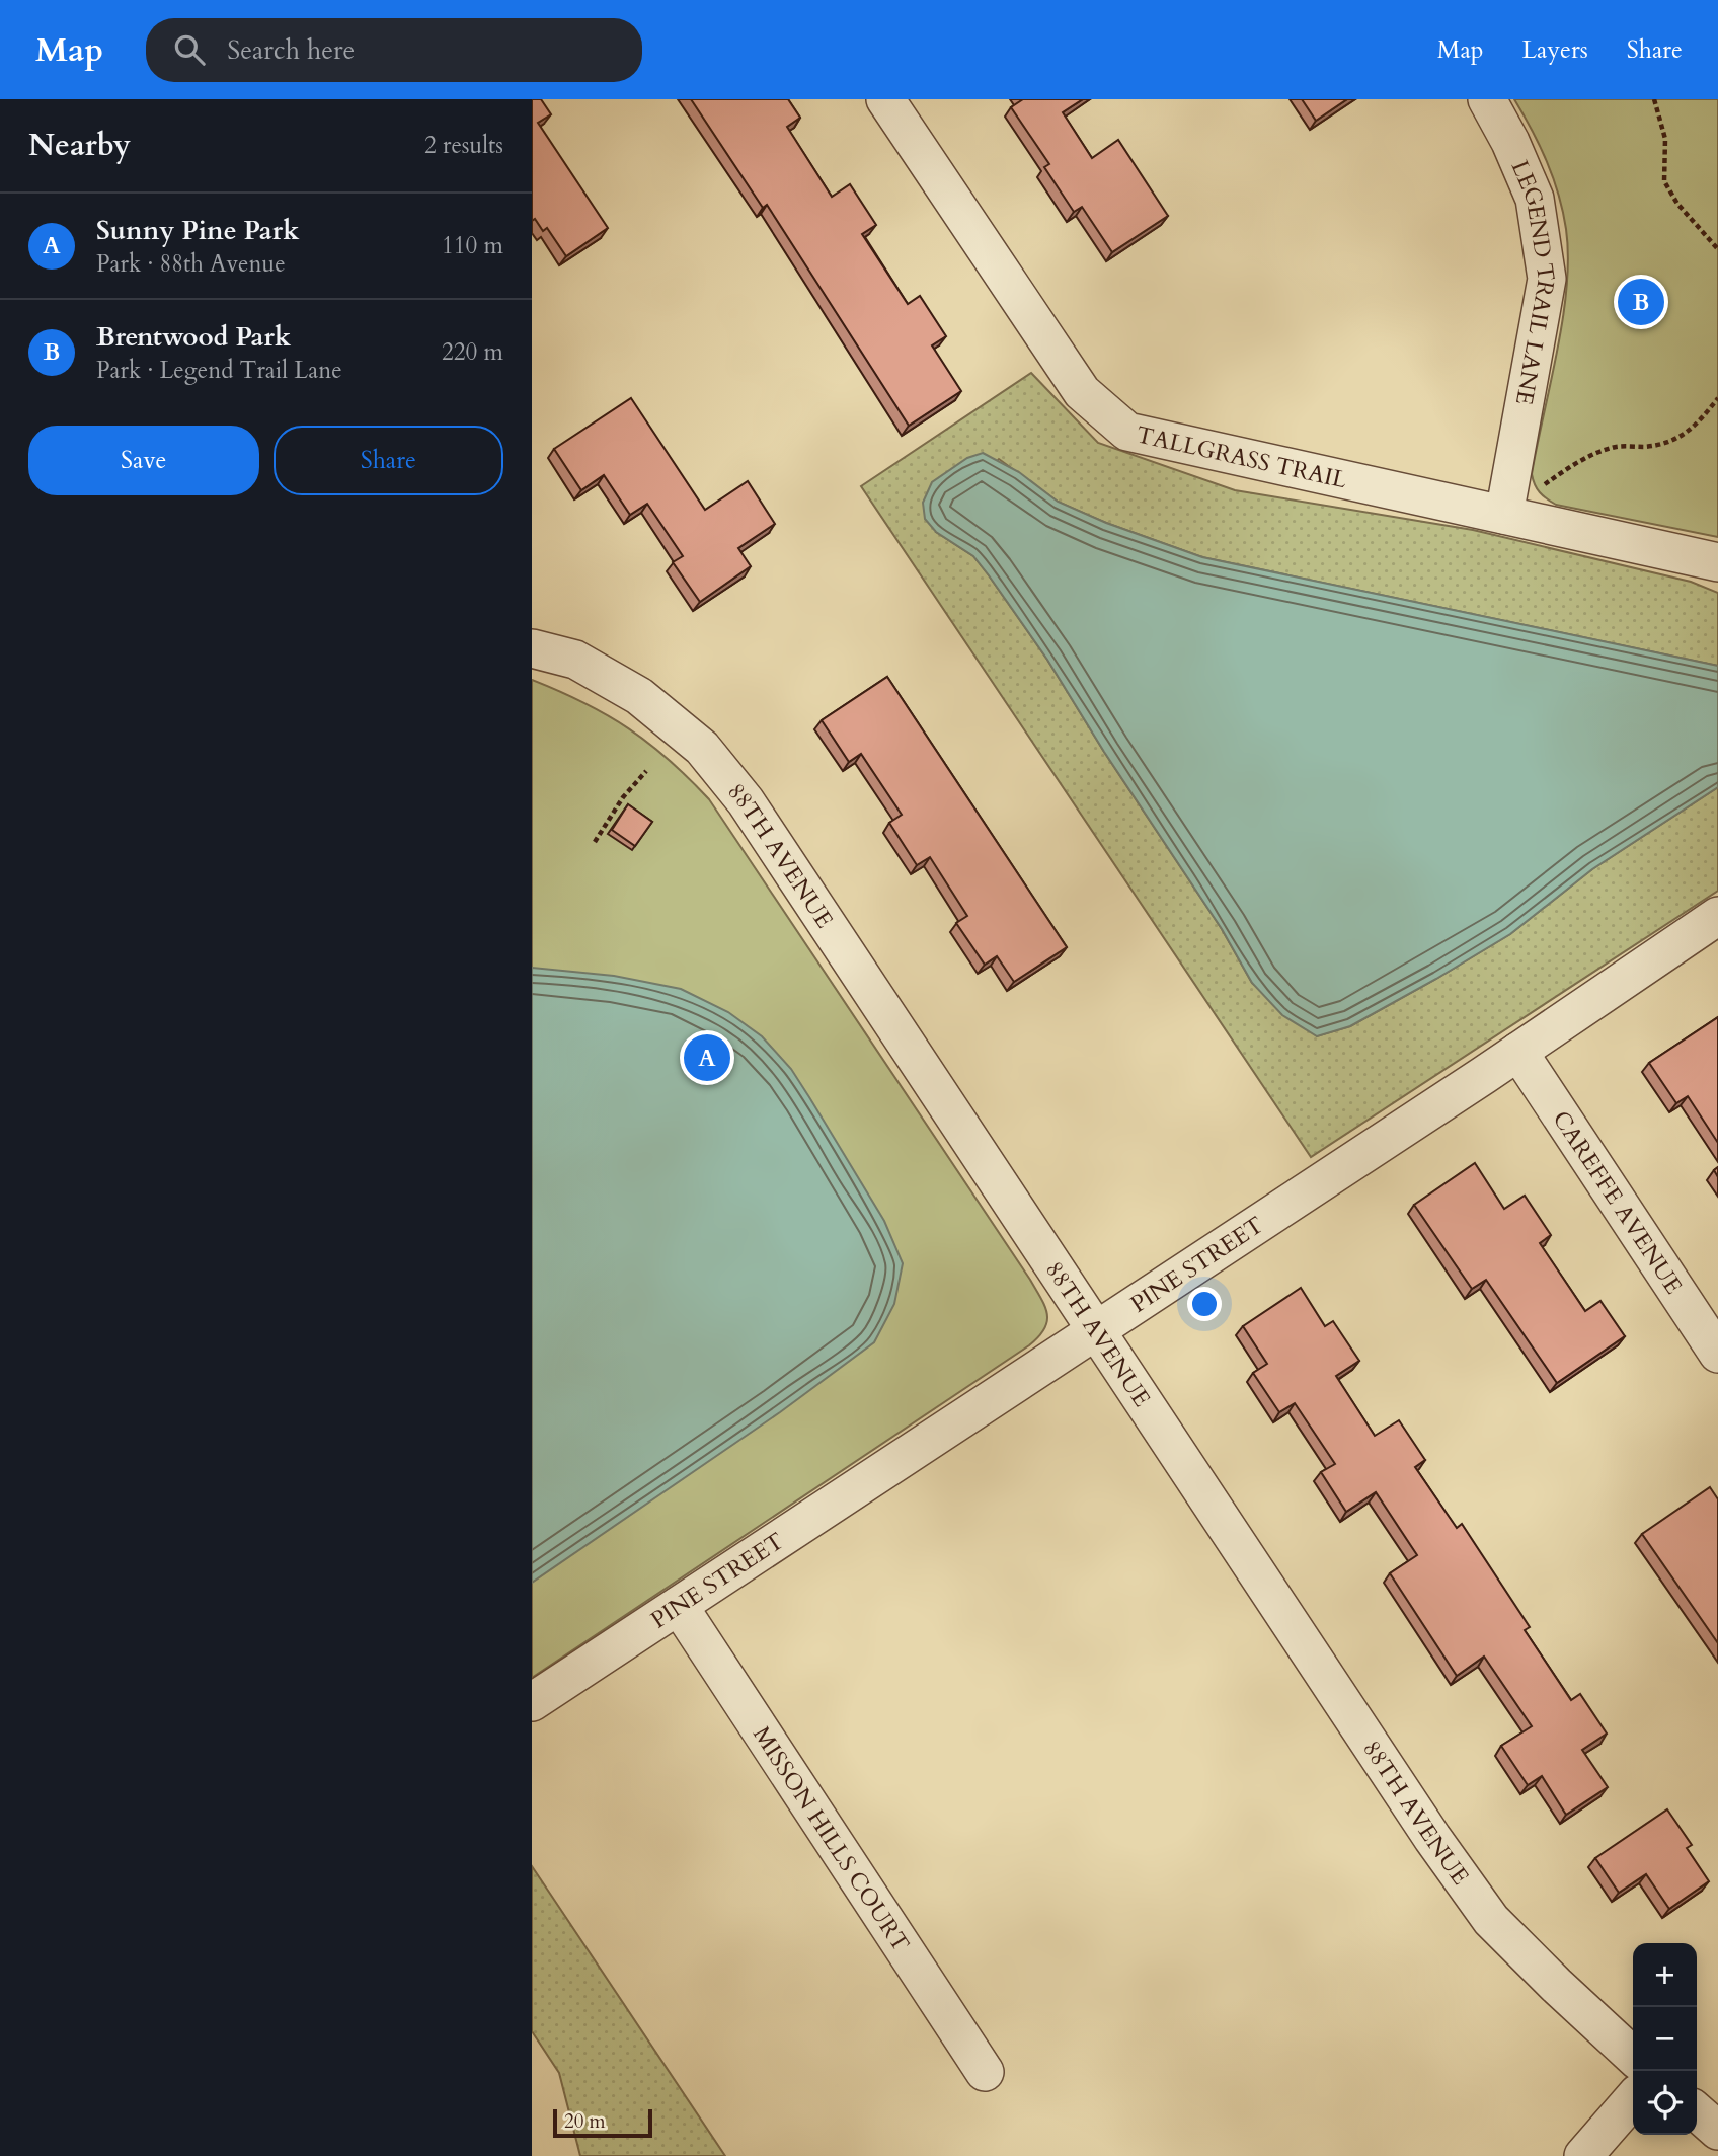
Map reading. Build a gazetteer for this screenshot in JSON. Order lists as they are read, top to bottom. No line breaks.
{"streets":{"street":["LEGEND TRAIL LANE","TALLGRASS TRAIL","88TH AVENUE","CAREFFE AVENUE","PINE STREET","MISSON HILLS COURT"]},"crossings":[["LEGEND TRAIL LANE","TALLGRASS TRAIL"],["88TH AVENUE","PINE STREET"],["CAREFFE AVENUE","PINE STREET"],["PINE STREET","MISSON HILLS COURT"]],"scale_bar":"20 m","page":{"header":"Map","search":"Search here","nav":["Map","Layers","Share"],"heading":["Nearby","2 results"],"list":[{"mark":"A","name":"Sunny Pine Park","note":"Park · 88th Avenue","value":"110 m"},{"mark":"B","name":"Brentwood Park","note":"Park · Legend Trail Lane","value":"220 m"}],"pins":["B","A"],"buttons":["Save","Share"],"map_buttons":["+","−"],"scale":"20 m"}}
